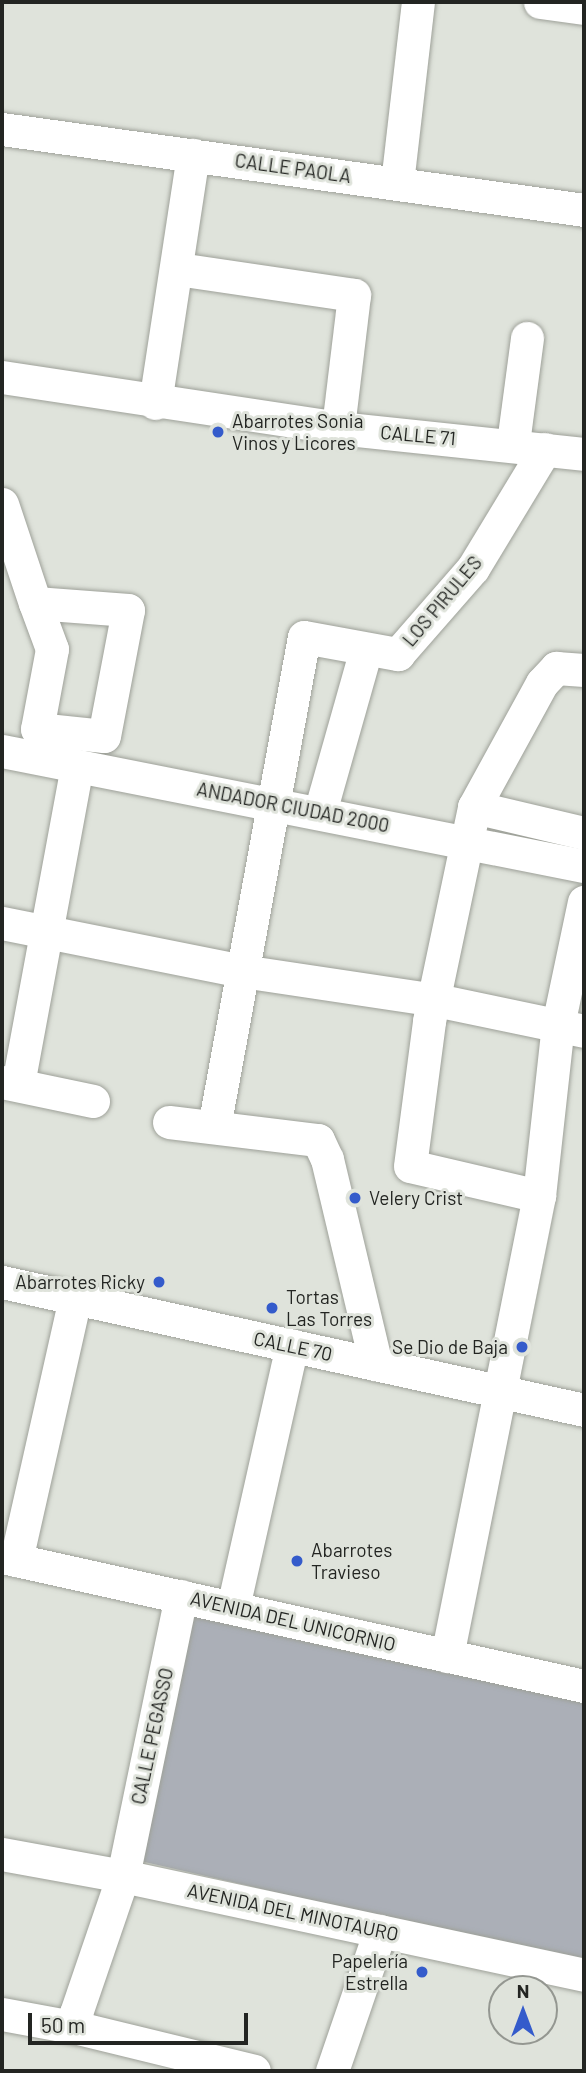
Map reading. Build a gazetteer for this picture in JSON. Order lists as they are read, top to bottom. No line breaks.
{"streets":{"street":["CALLE PAOLA","CALLE 71","LOS PIRULES","ANDADOR CIUDAD 2000","CALLE 70","AVENIDA DEL UNICORNIO","CALLE PEGASSO","AVENIDA DEL MINOTAURO"]},"crossings":[["CALLE 71","LOS PIRULES"],["LOS PIRULES","ANDADOR CIUDAD 2000"],["AVENIDA DEL UNICORNIO","CALLE PEGASSO"],["CALLE PEGASSO","AVENIDA DEL MINOTAURO"]],"places":["Abarrotes Sonia Vinos y Licores","Velery Crist","Abarrotes Ricky","Tortas Las Torres","Se Dio de Baja","Abarrotes Travieso","Papelería Estrella"],"scale_bar":"50 m","north":"top"}
